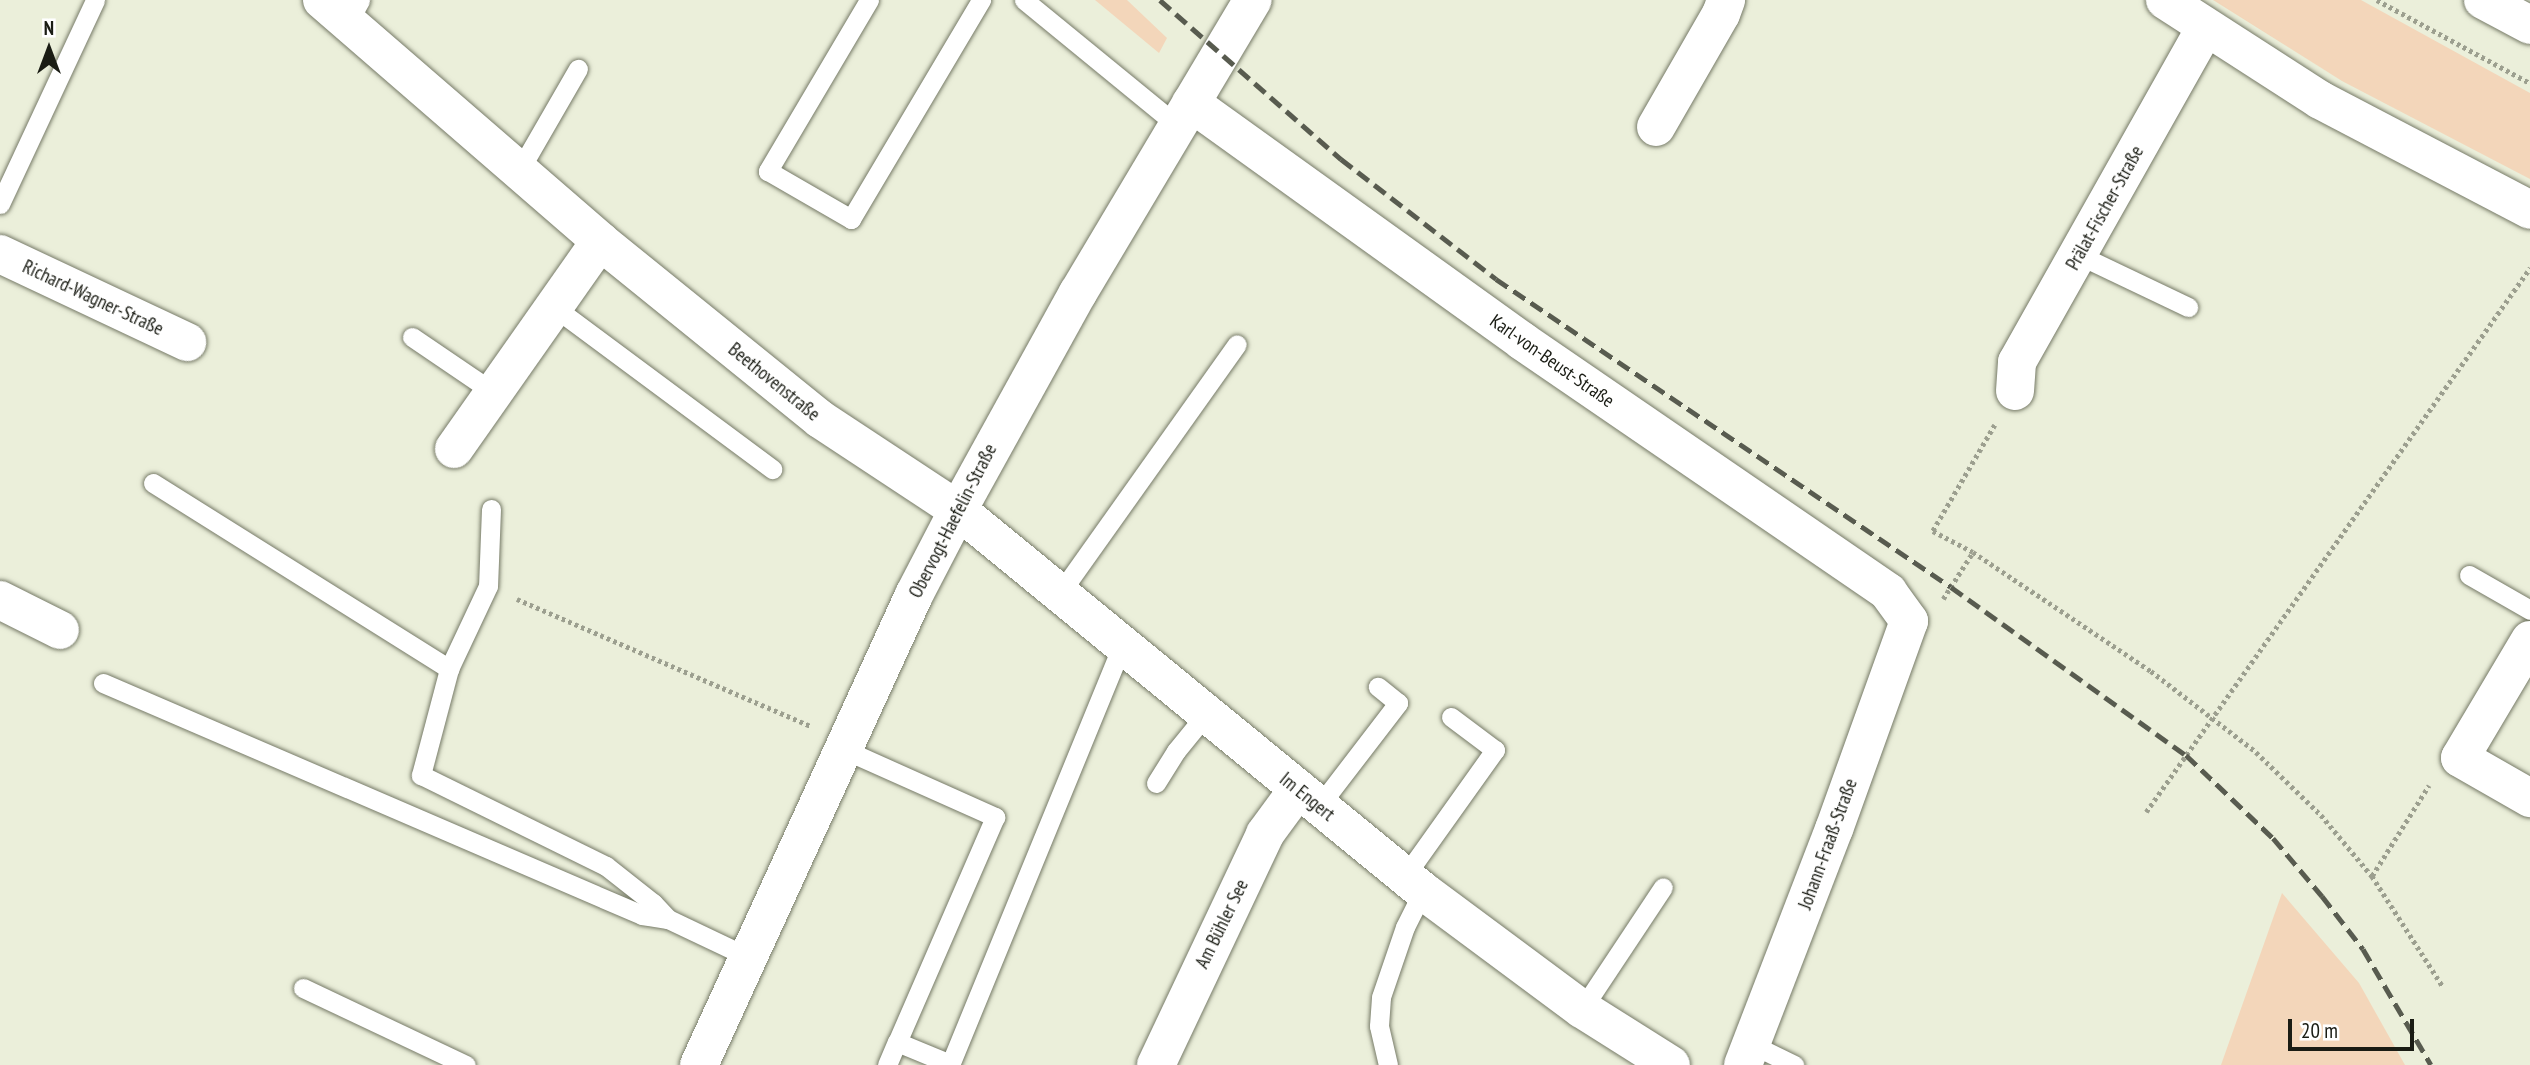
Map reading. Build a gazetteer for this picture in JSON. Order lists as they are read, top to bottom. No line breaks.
{"streets":{"street":["Prälat-Fischer-Straße","Richard-Wagner-Straße","Karl-von-Beust-Straße","Beethovenstraße","Obervogt-Haefelin-Straße","Im Engert","Johann-Fraaß-Straße","Am Bühler See"]},"crossings":[["Karl-von-Beust-Straße","Obervogt-Haefelin-Straße"],["Karl-von-Beust-Straße","Johann-Fraaß-Straße"],["Beethovenstraße","Obervogt-Haefelin-Straße"],["Beethovenstraße","Im Engert"],["Obervogt-Haefelin-Straße","Im Engert"],["Im Engert","Am Bühler See"]],"scale_bar":"20 m","north":"top"}
